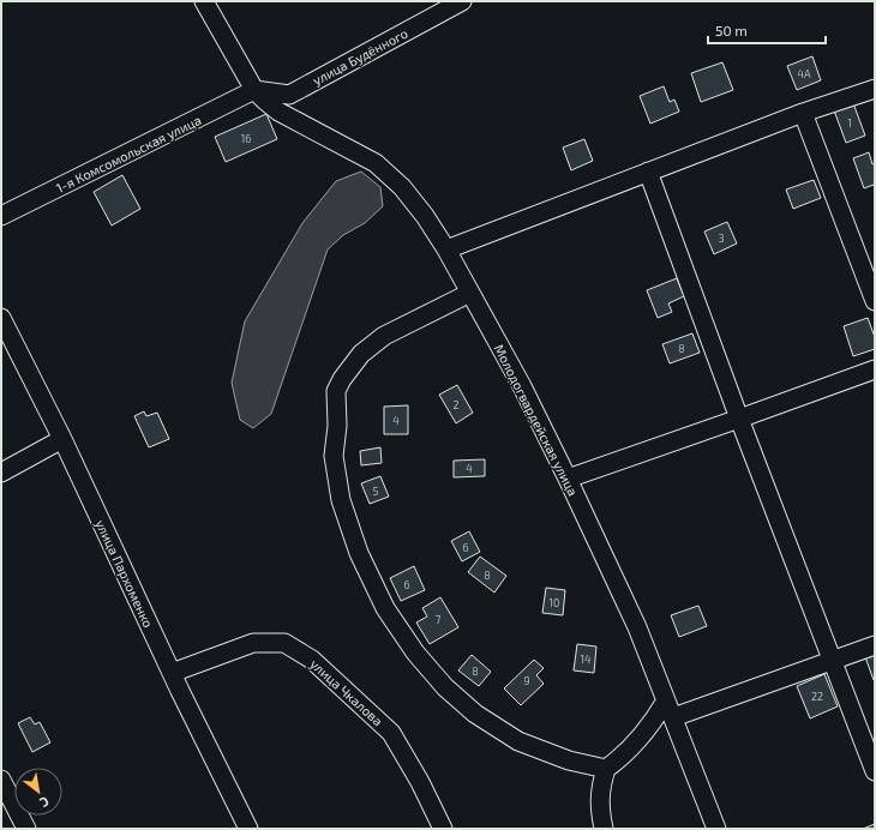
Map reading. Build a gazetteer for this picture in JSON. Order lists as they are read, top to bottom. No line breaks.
{"streets":{"street":["улица Будённого","1-я Комсомольская улица","Молодогвардейская улица","улица Пархоменко","улица Чкалова"]},"crossings":[["улица Будённого","1-я Комсомольская улица"],["улица Будённого","Молодогвардейская улица"],["1-я Комсомольская улица","Молодогвардейская улица"],["улица Пархоменко","улица Чкалова"]],"house_numbers":["4А","1","16","3","8","2","4","4","5","6","8","6","10","7","14","8","9","22"],"scale_bar":"50 m","north":"bottom right"}
